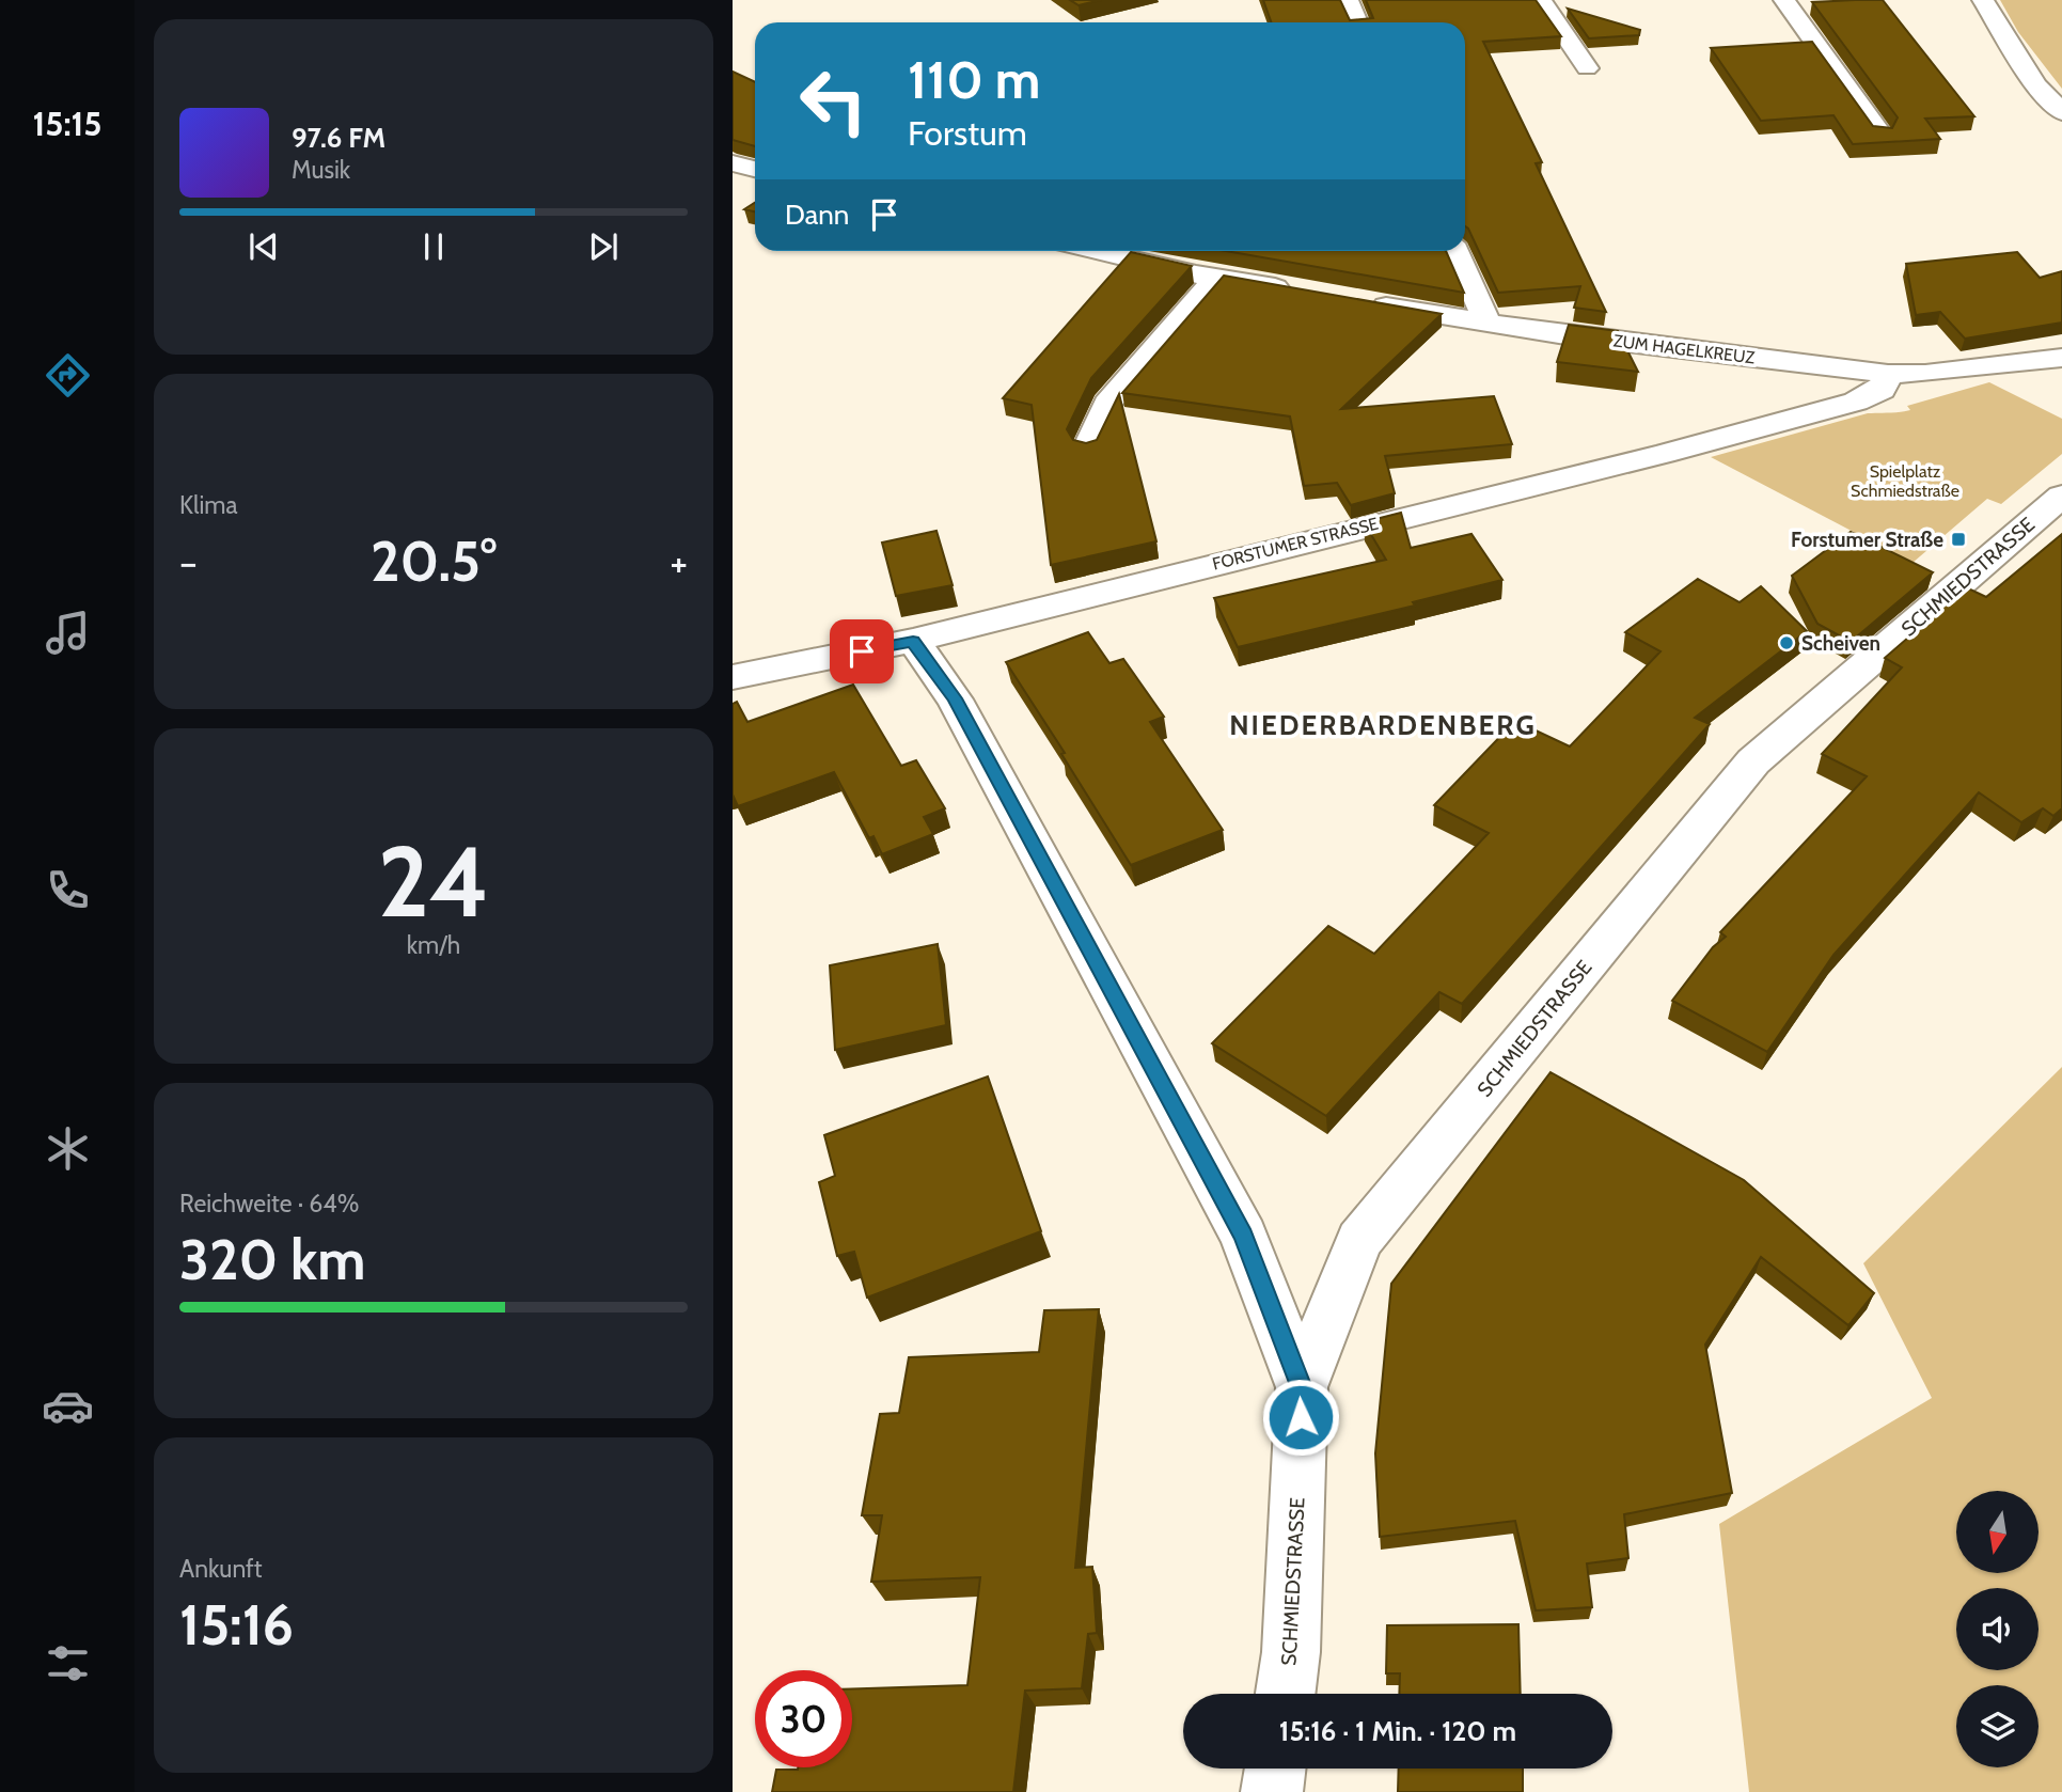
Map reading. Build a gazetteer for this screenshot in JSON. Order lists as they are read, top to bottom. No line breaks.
{"streets":{"street":["ZUM HAGELKREUZ","FORSTUMER STRASSE","SCHMIEDSTRASSE"]},"crossings":[["ZUM HAGELKREUZ","FORSTUMER STRASSE"]],"districts":["NIEDERBARDENBERG"],"parks":["Spielplatz Schmiedstraße"],"places":{"transit":["Forstumer Straße"],"other":["Scheiven"]},"north":"bottom","page":{"tabs":"15:15","turn":["110 m","Forstum"],"song":["97.6 FM","Musik"],"then":"Dann","tile":["Klima",["24","km/h"],["Reichweite · 64%","320 km"],["Ankunft","15:16"]],"heat":["−","20.5°","+"],"limit":"30","trip":"15:16 · 1 Min. · 120 m"}}
